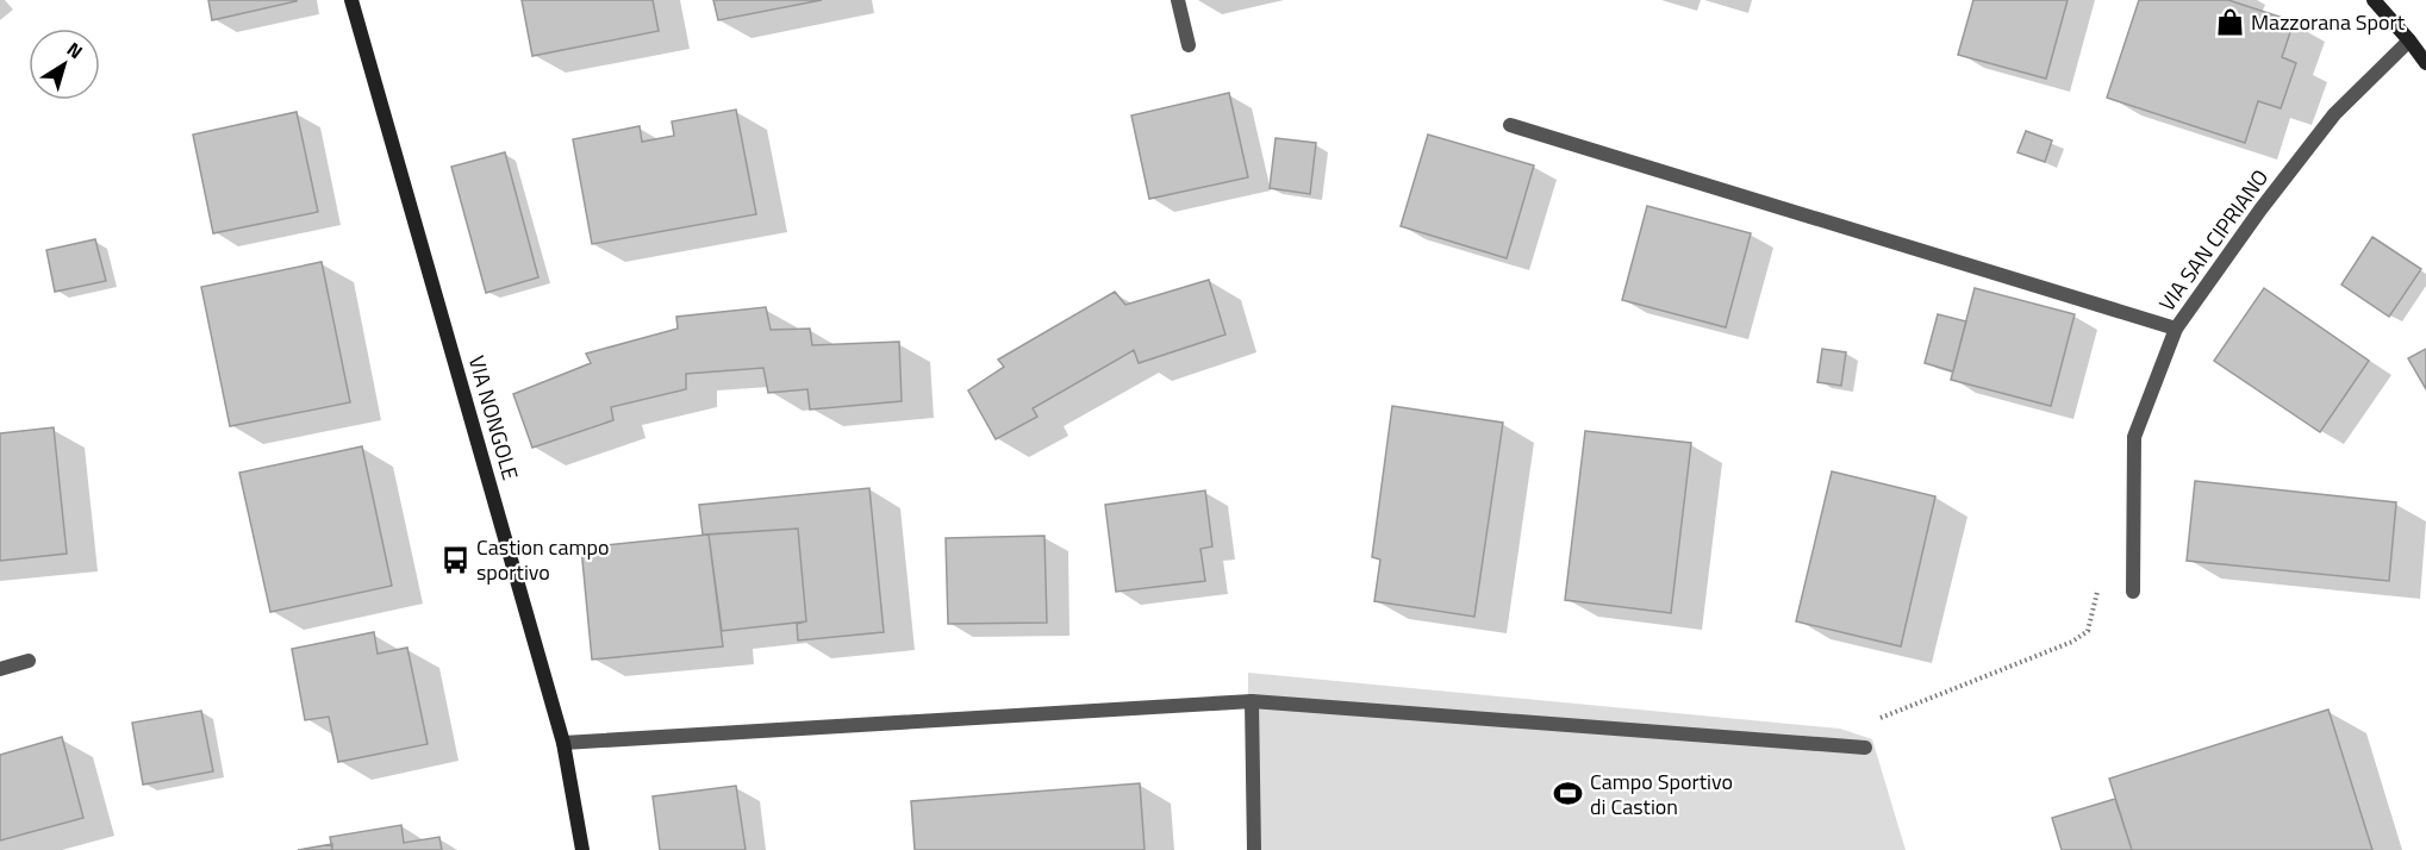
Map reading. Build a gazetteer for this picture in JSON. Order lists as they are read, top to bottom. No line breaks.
{"streets":{"street":["VIA SAN CIPRIANO","VIA NONGOLE"]},"places":{"shop":["Mazzorana Sport"],"bus stop":["Castion campo sportivo"],"sports":["Campo Sportivo di Castion"]},"north":"top right"}
